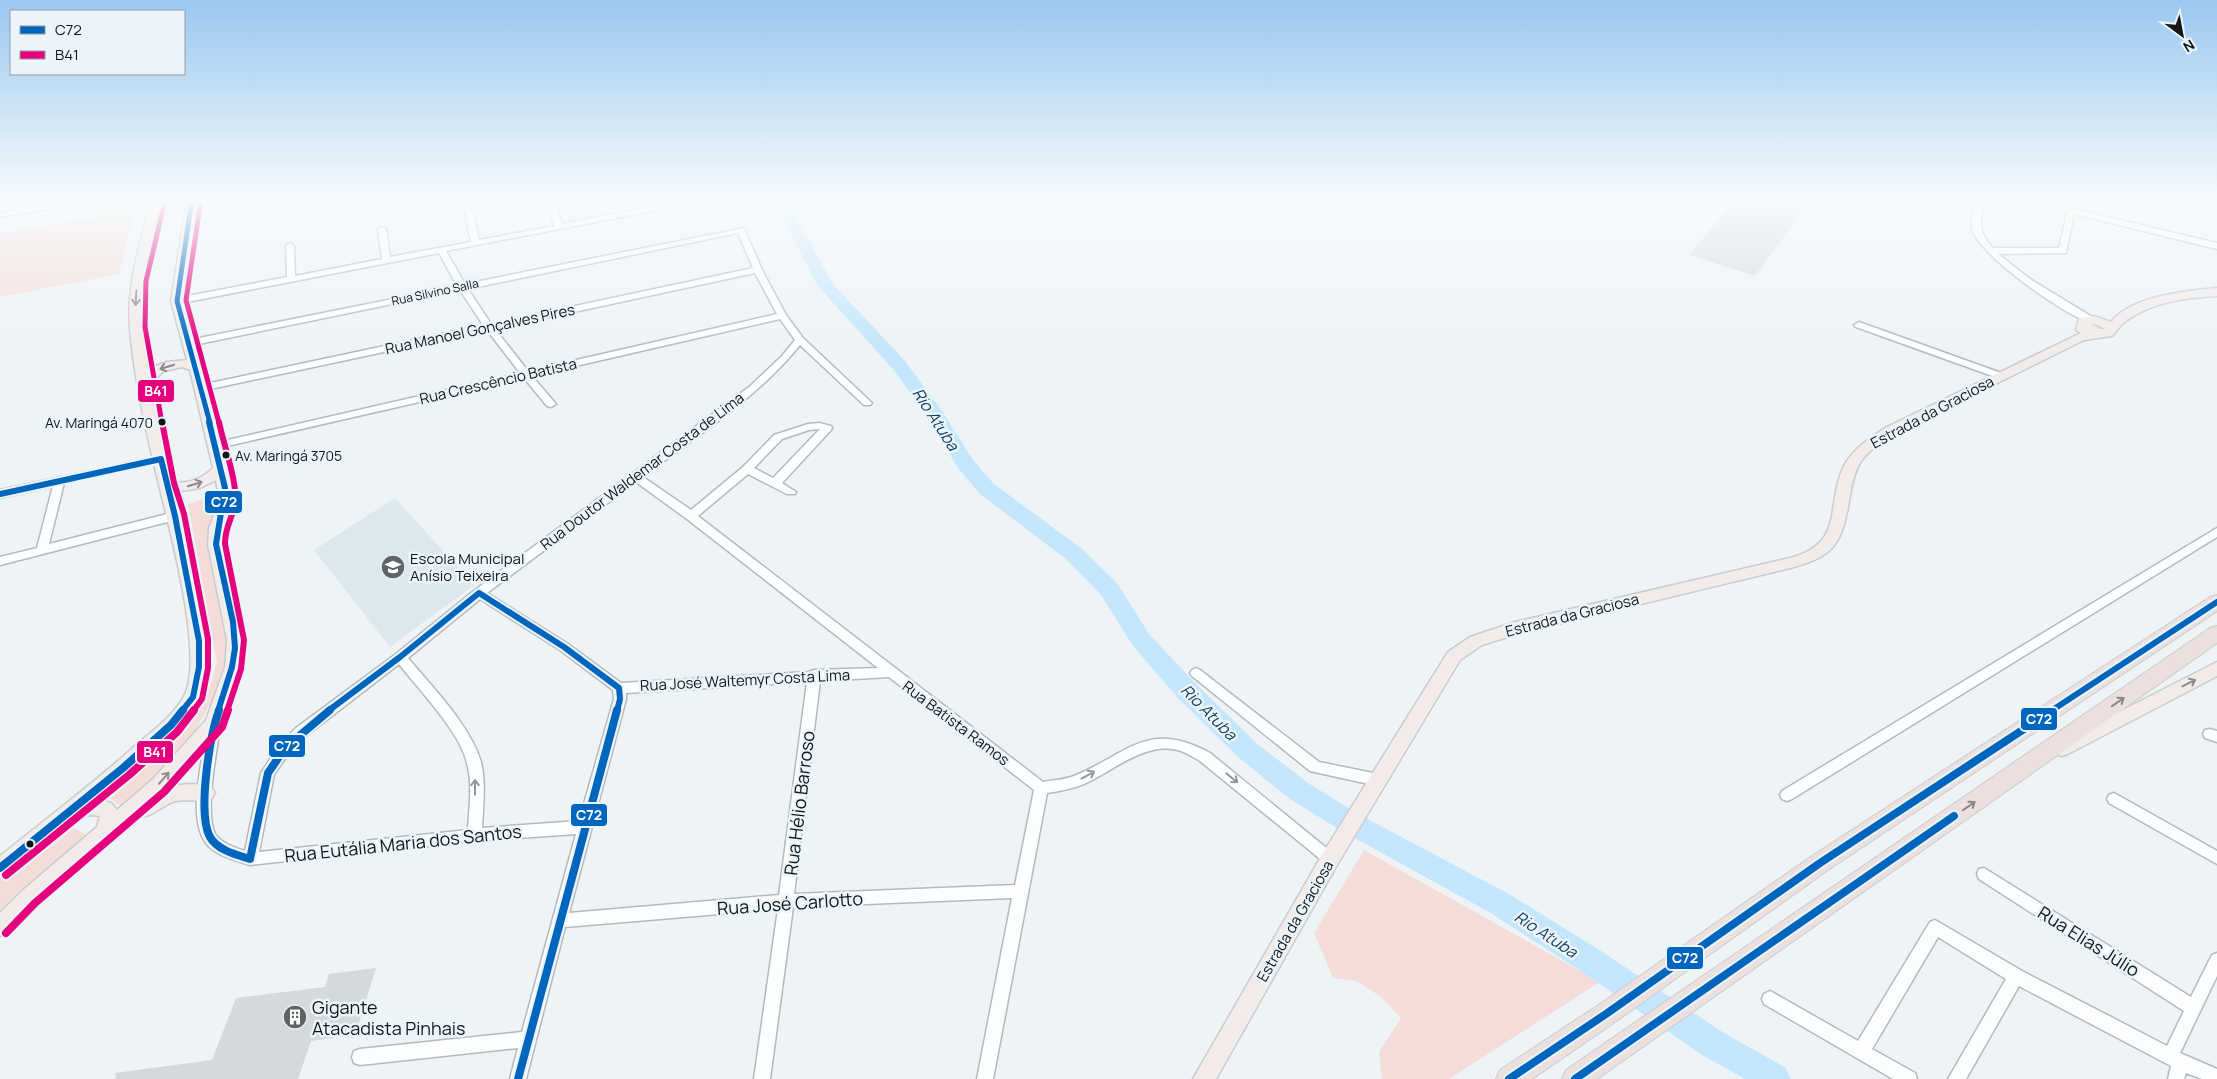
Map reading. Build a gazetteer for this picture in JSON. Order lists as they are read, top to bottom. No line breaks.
{"streets":{"main road":["Estrada da Graciosa"],"street":["Rua Silvino Salla","Rua Manoel Gonçalves Pires","Rua Crescêncio Batista","Rua Doutor Waldemar Costa de Lima","Rua José Waltemyr Costa Lima","Rua Batista Ramos","Rua Hélio Barroso","Rua Eutália Maria dos Santos","Rua José Carlotto","Rua Elias Júlio"]},"crossings":[["Rua Silvino Salla","Rua Manoel Gonçalves Pires"],["Rua Doutor Waldemar Costa de Lima","Rua José Waltemyr Costa Lima"],["Rua Doutor Waldemar Costa de Lima","Rua Batista Ramos"],["Rua Doutor Waldemar Costa de Lima","Rua Eutália Maria dos Santos"],["Rua José Waltemyr Costa Lima","Rua Batista Ramos"],["Rua José Waltemyr Costa Lima","Rua Hélio Barroso"],["Rua Hélio Barroso","Rua José Carlotto"]],"water":["Rio Atuba"],"places":{"other":["Av. Maringá 4070","Av. Maringá 3705"],"school or university":["Escola Municipal Anísio Teixeira"],"building":["Gigante Atacadista Pinhais"]},"lines":["transit line C72","transit line B41"],"legend":["C72","B41"],"north":"bottom right"}
